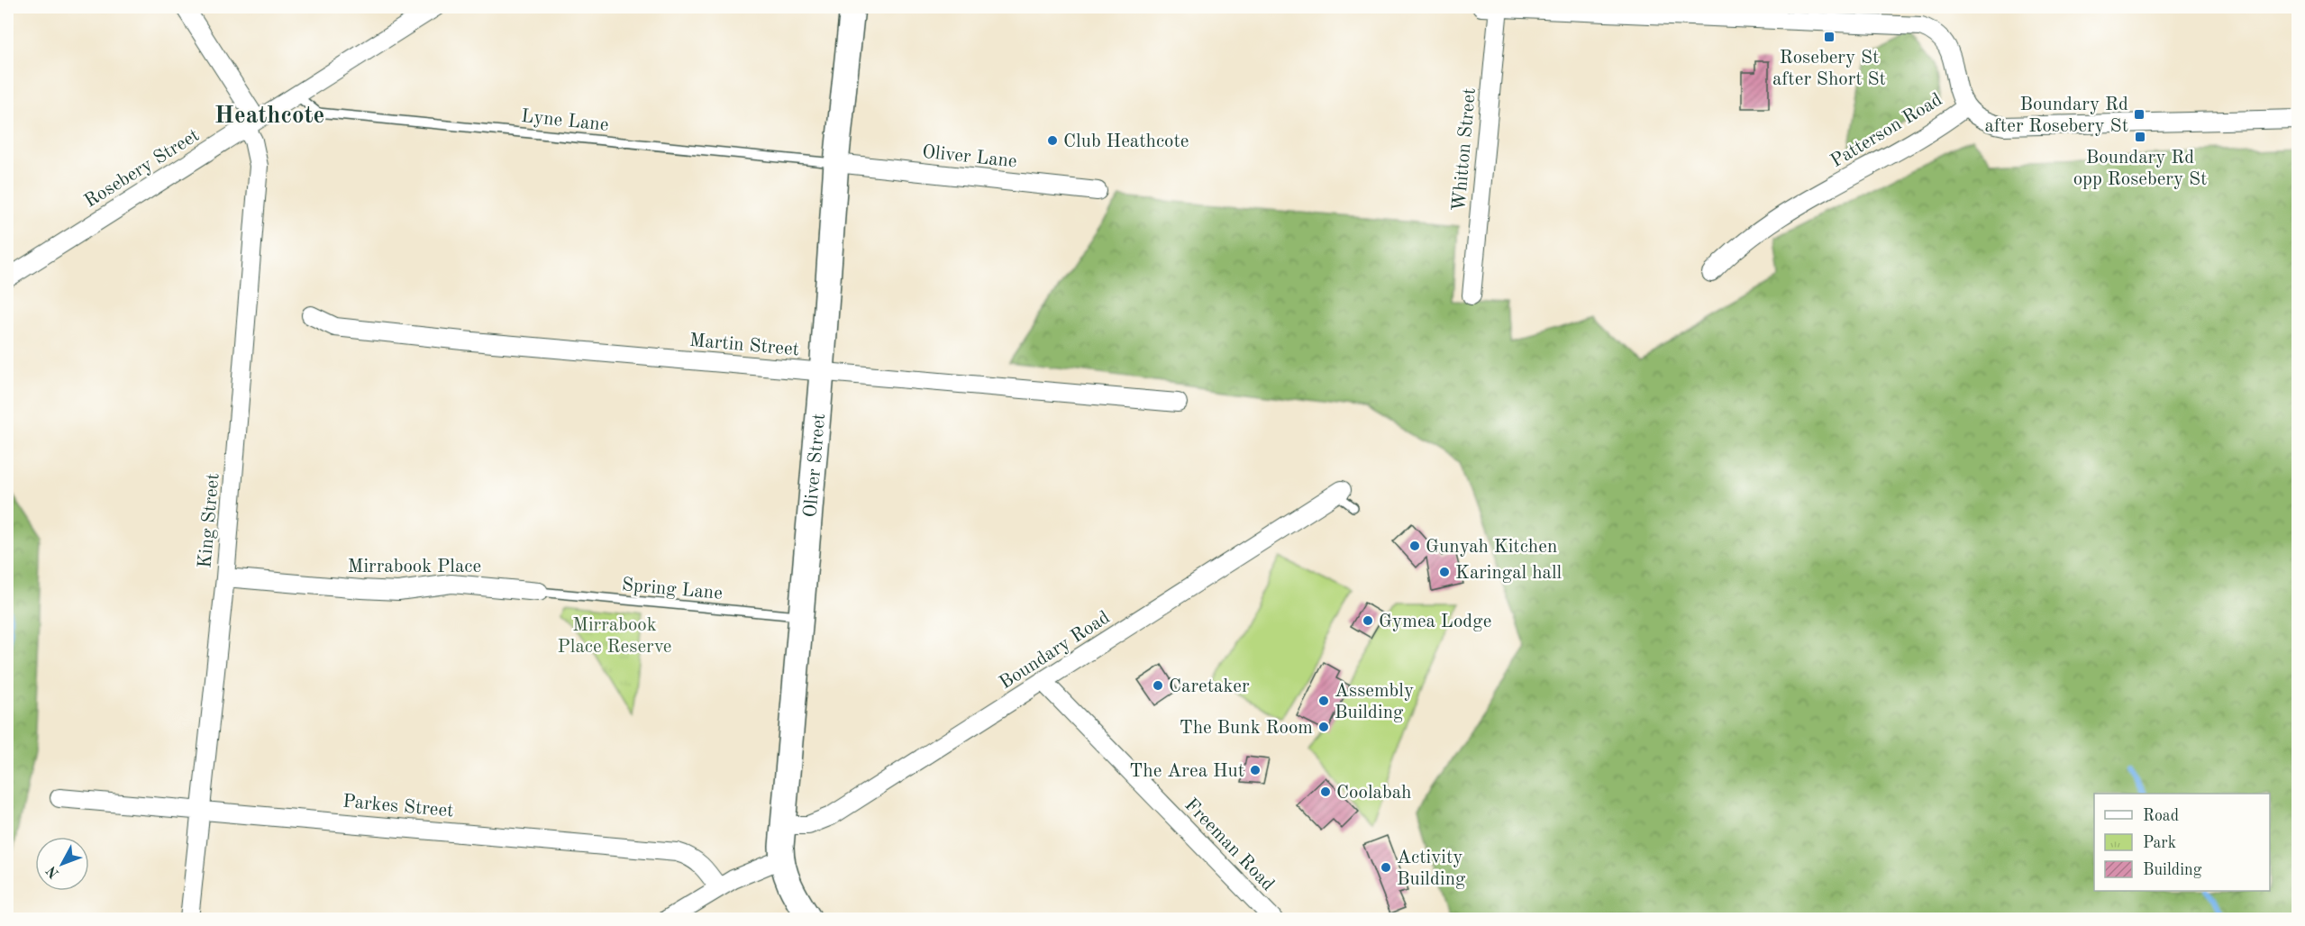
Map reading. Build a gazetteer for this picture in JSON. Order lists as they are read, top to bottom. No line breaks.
{"streets":{"street":["Patterson Road","Whitton Street","Oliver Lane","Rosebery Street","Martin Street","Oliver Street","King Street","Mirrabook Place","Boundary Road","Parkes Street","Freeman Road"],"lane":["Lyne Lane","Spring Lane"]},"crossings":[["Lyne Lane","Oliver Lane"],["Lyne Lane","Rosebery Street"],["Lyne Lane","Oliver Street"],["Oliver Lane","Oliver Street"],["Rosebery Street","King Street"],["Martin Street","Oliver Street"],["Oliver Street","Spring Lane"],["Oliver Street","Boundary Road"],["King Street","Mirrabook Place"],["King Street","Parkes Street"],["Mirrabook Place","Spring Lane"],["Boundary Road","Freeman Road"]],"districts":["Heathcote"],"parks":["Mirrabook Place Reserve"],"places":{"transit":["Rosebery St after Short St","Boundary Rd after Rosebery St","Boundary Rd opp Rosebery St"],"other":["Club Heathcote","Gunyah Kitchen","Karingal hall","Gymea Lodge","Caretaker","Assembly Building","The Bunk Room","The Area Hut","Coolabah","Activity Building"]},"legend":["Road","Park","Building"],"north":"bottom left"}
